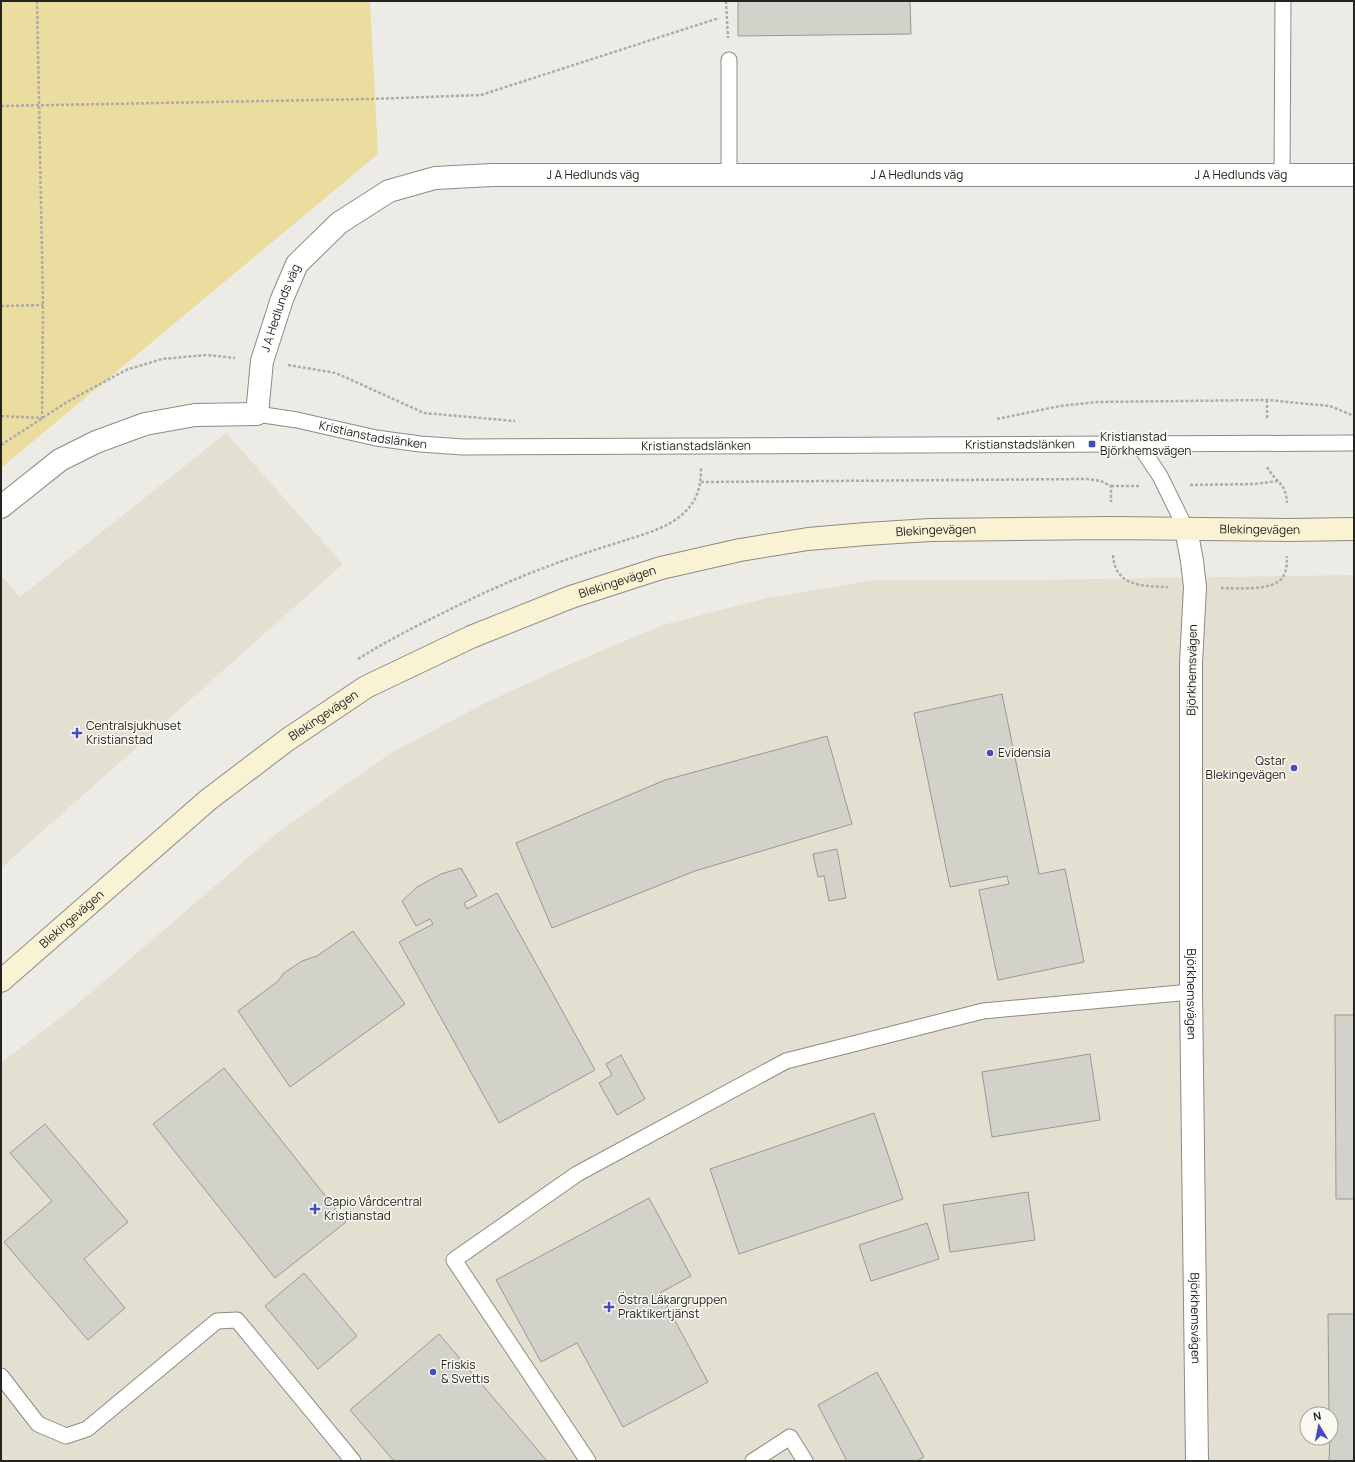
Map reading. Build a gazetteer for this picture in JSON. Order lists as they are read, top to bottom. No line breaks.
{"streets":{"main road":["Blekingevägen"],"street":["J A Hedlunds väg","Björkhemsvägen"],"lane":["Kristianstadslänken"]},"crossings":[["J A Hedlunds väg","Kristianstadslänken"],["Blekingevägen","Björkhemsvägen"]],"places":{"transit":["Kristianstad Björkhemsvägen"],"health":["Centralsjukhuset Kristianstad","Capio Vårdcentral Kristianstad","Östra Läkargruppen Praktikertjänst"],"other":["Evidensia","Qstar Blekingevägen","Friskis & Svettis"]},"north":"top"}
